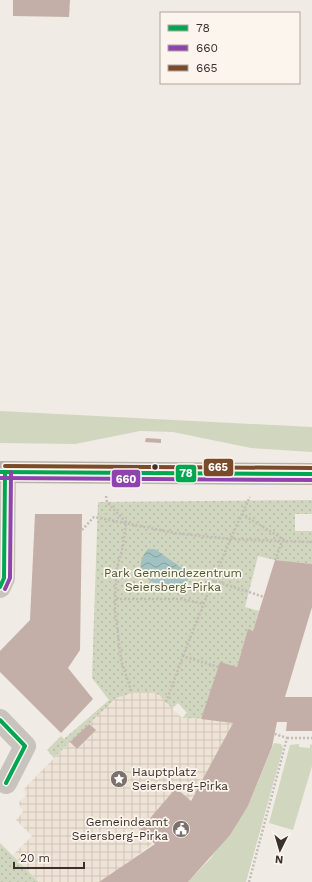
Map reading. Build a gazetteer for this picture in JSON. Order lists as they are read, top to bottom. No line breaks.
{"parks":["Park Gemeindezentrum Seiersberg-Pirka"],"places":{"place":["Hauptplatz Seiersberg-Pirka"],"public building":["Gemeindeamt Seiersberg-Pirka"]},"lines":["transit line 665","transit line 78","transit line 660"],"legend":["78","660","665"],"scale_bar":"20 m","north":"bottom"}
